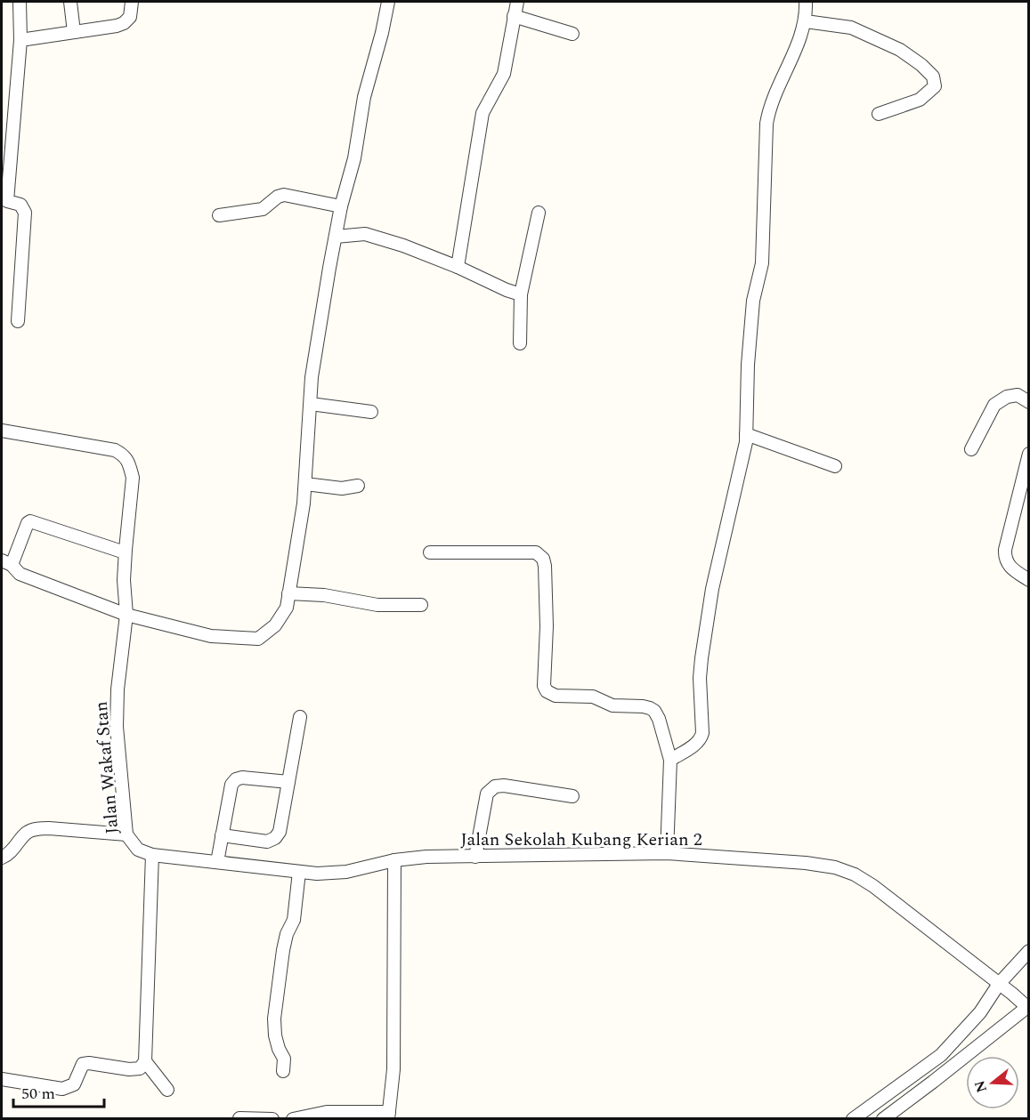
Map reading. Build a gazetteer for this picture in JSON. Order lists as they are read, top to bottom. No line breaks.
{"streets":{"street":["Jalan Wakaf Stan","Jalan Sekolah Kubang Kerian 2"]},"crossings":[["Jalan Wakaf Stan","Jalan Sekolah Kubang Kerian 2"]],"scale_bar":"50 m","north":"left"}
